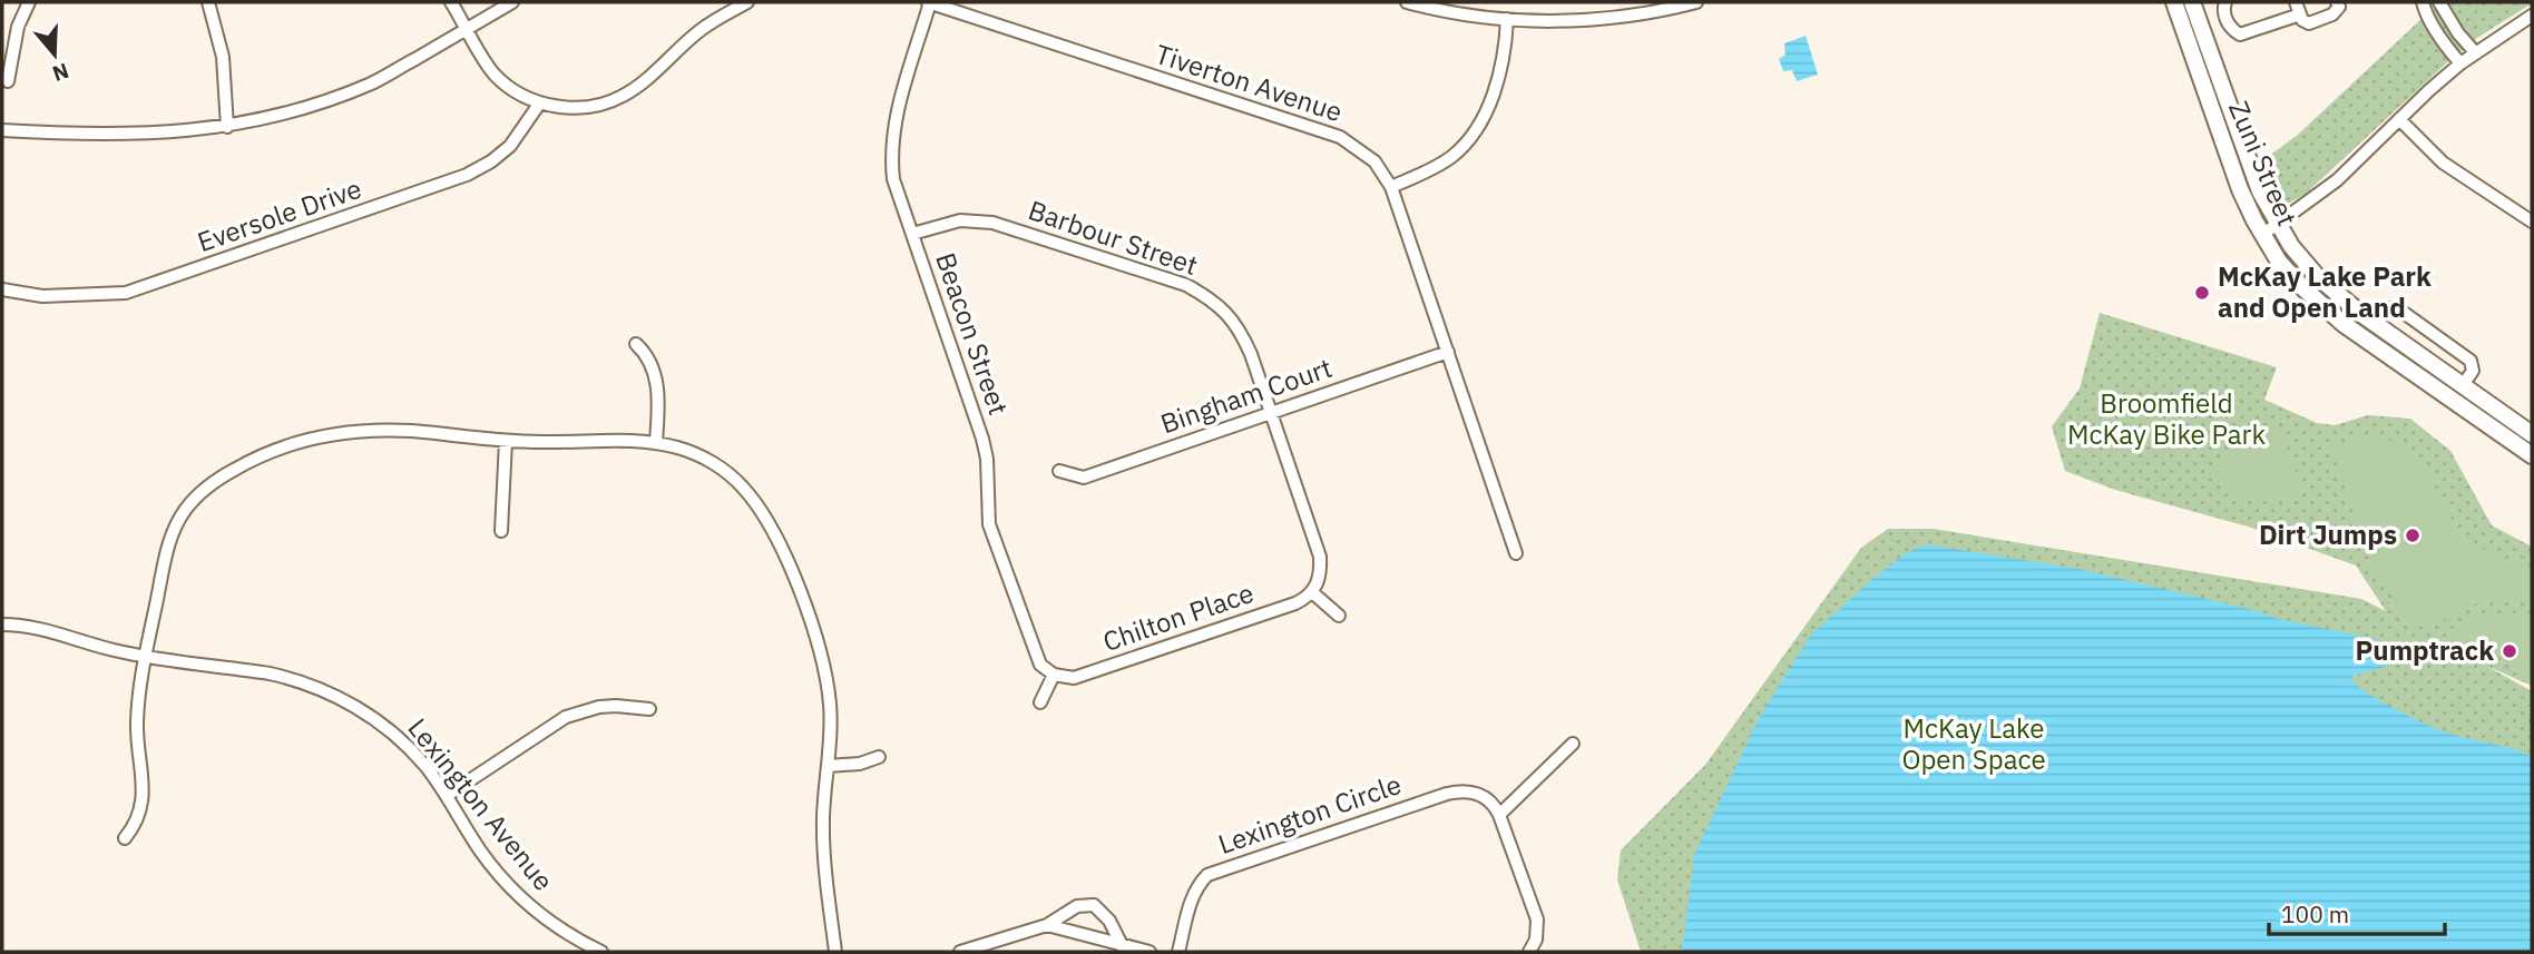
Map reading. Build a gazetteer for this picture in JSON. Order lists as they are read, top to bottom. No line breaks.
{"streets":{"main road":["Zuni Street"],"street":["Tiverton Avenue","Eversole Drive","Barbour Street","Beacon Street","Bingham Court","Chilton Place","Lexington Avenue","Lexington Circle"]},"crossings":[["Tiverton Avenue","Beacon Street"],["Tiverton Avenue","Bingham Court"],["Barbour Street","Beacon Street"],["Barbour Street","Bingham Court"],["Barbour Street","Chilton Place"],["Beacon Street","Chilton Place"]],"parks":["Broomfield McKay Bike Park","McKay Lake Open Space"],"places":["McKay Lake Park and Open Land","Dirt Jumps","Pumptrack"],"scale_bar":"100 m","north":"bottom"}
